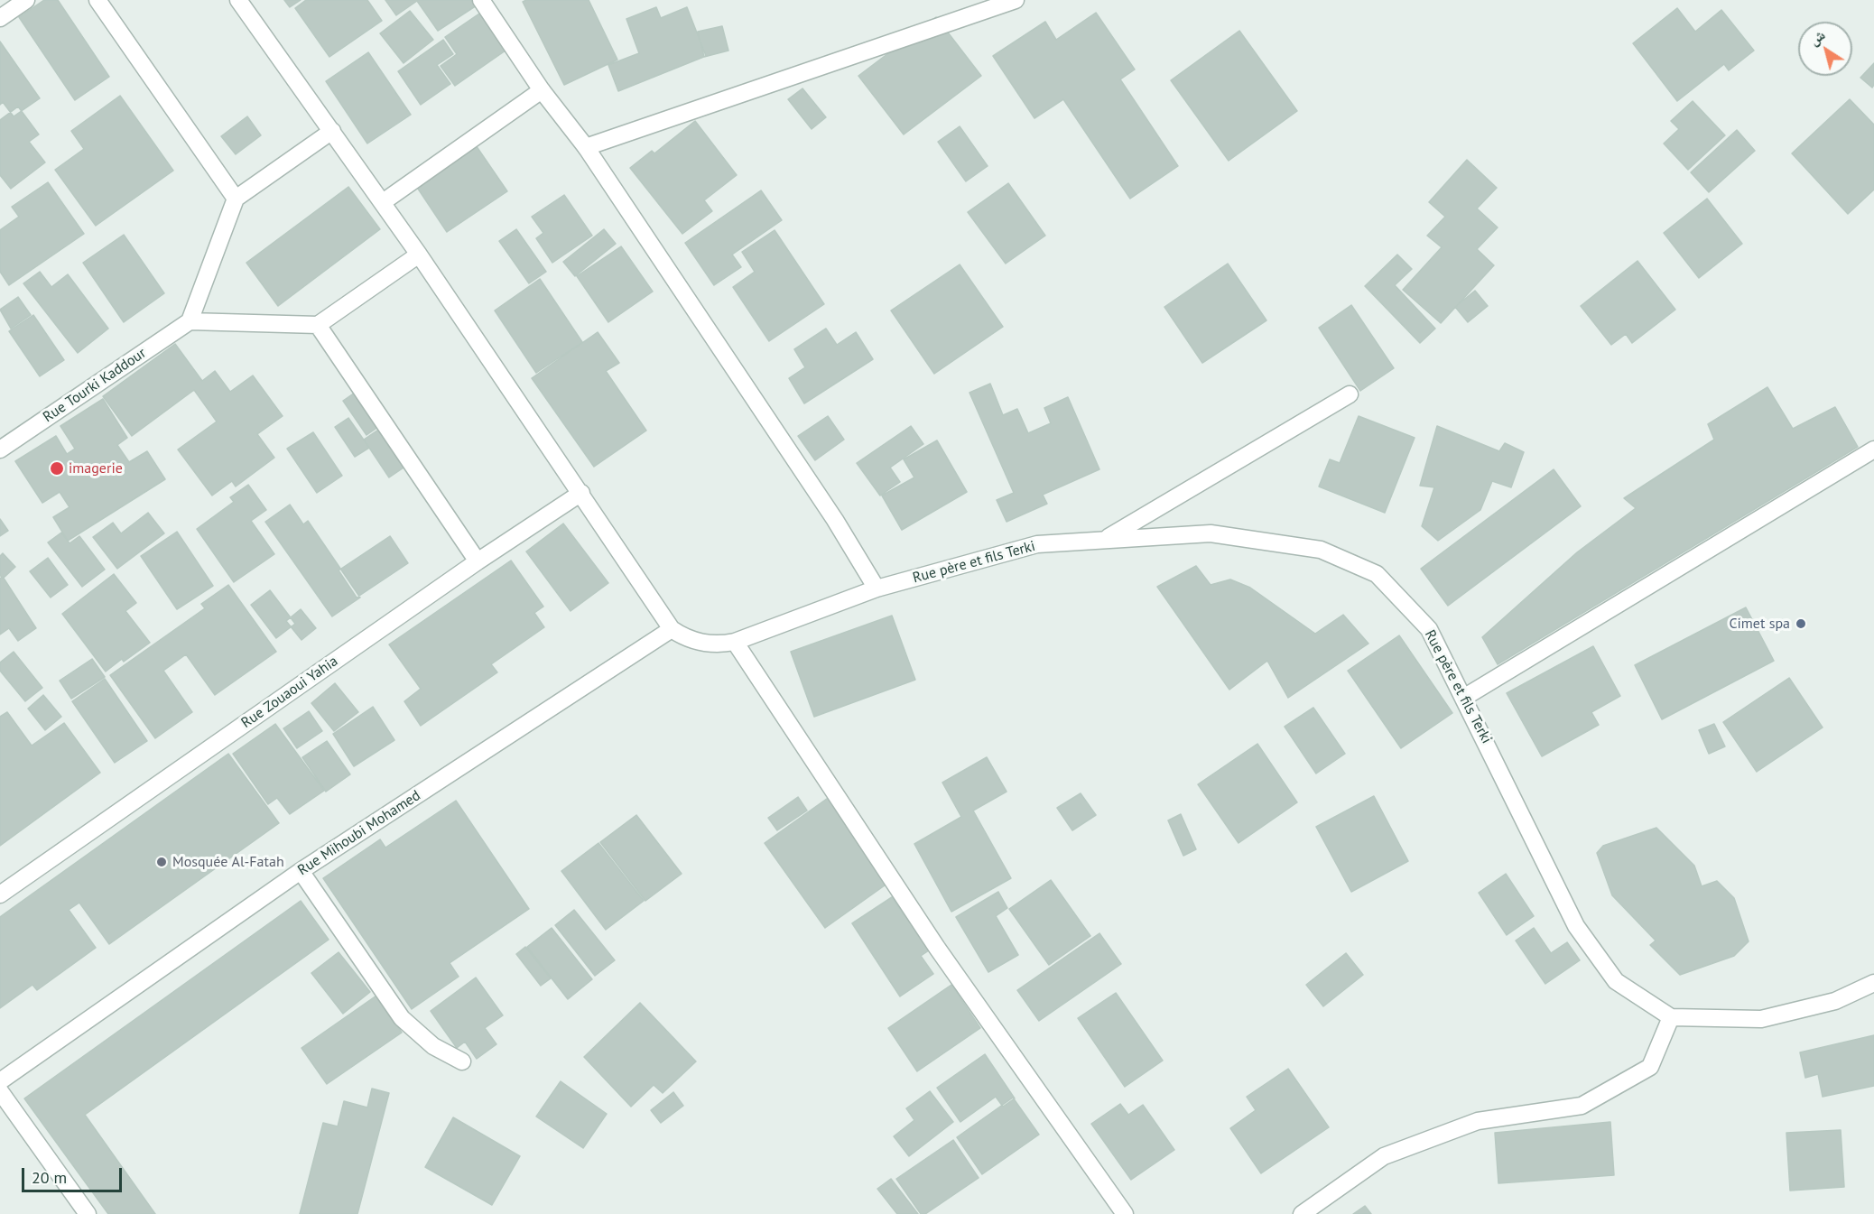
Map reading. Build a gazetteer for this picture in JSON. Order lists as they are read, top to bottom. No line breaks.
{"streets":{"street":["Rue Tourki Kaddour","Rue père et fils Terki","Rue Zouaoui Yahia","Rue Mihoubi Mohamed"]},"crossings":[["Rue père et fils Terki","Rue Mihoubi Mohamed"]],"places":["imagerie","Cimet spa","Mosquée Al-Fatah"],"scale_bar":"20 m","north":"top left"}
